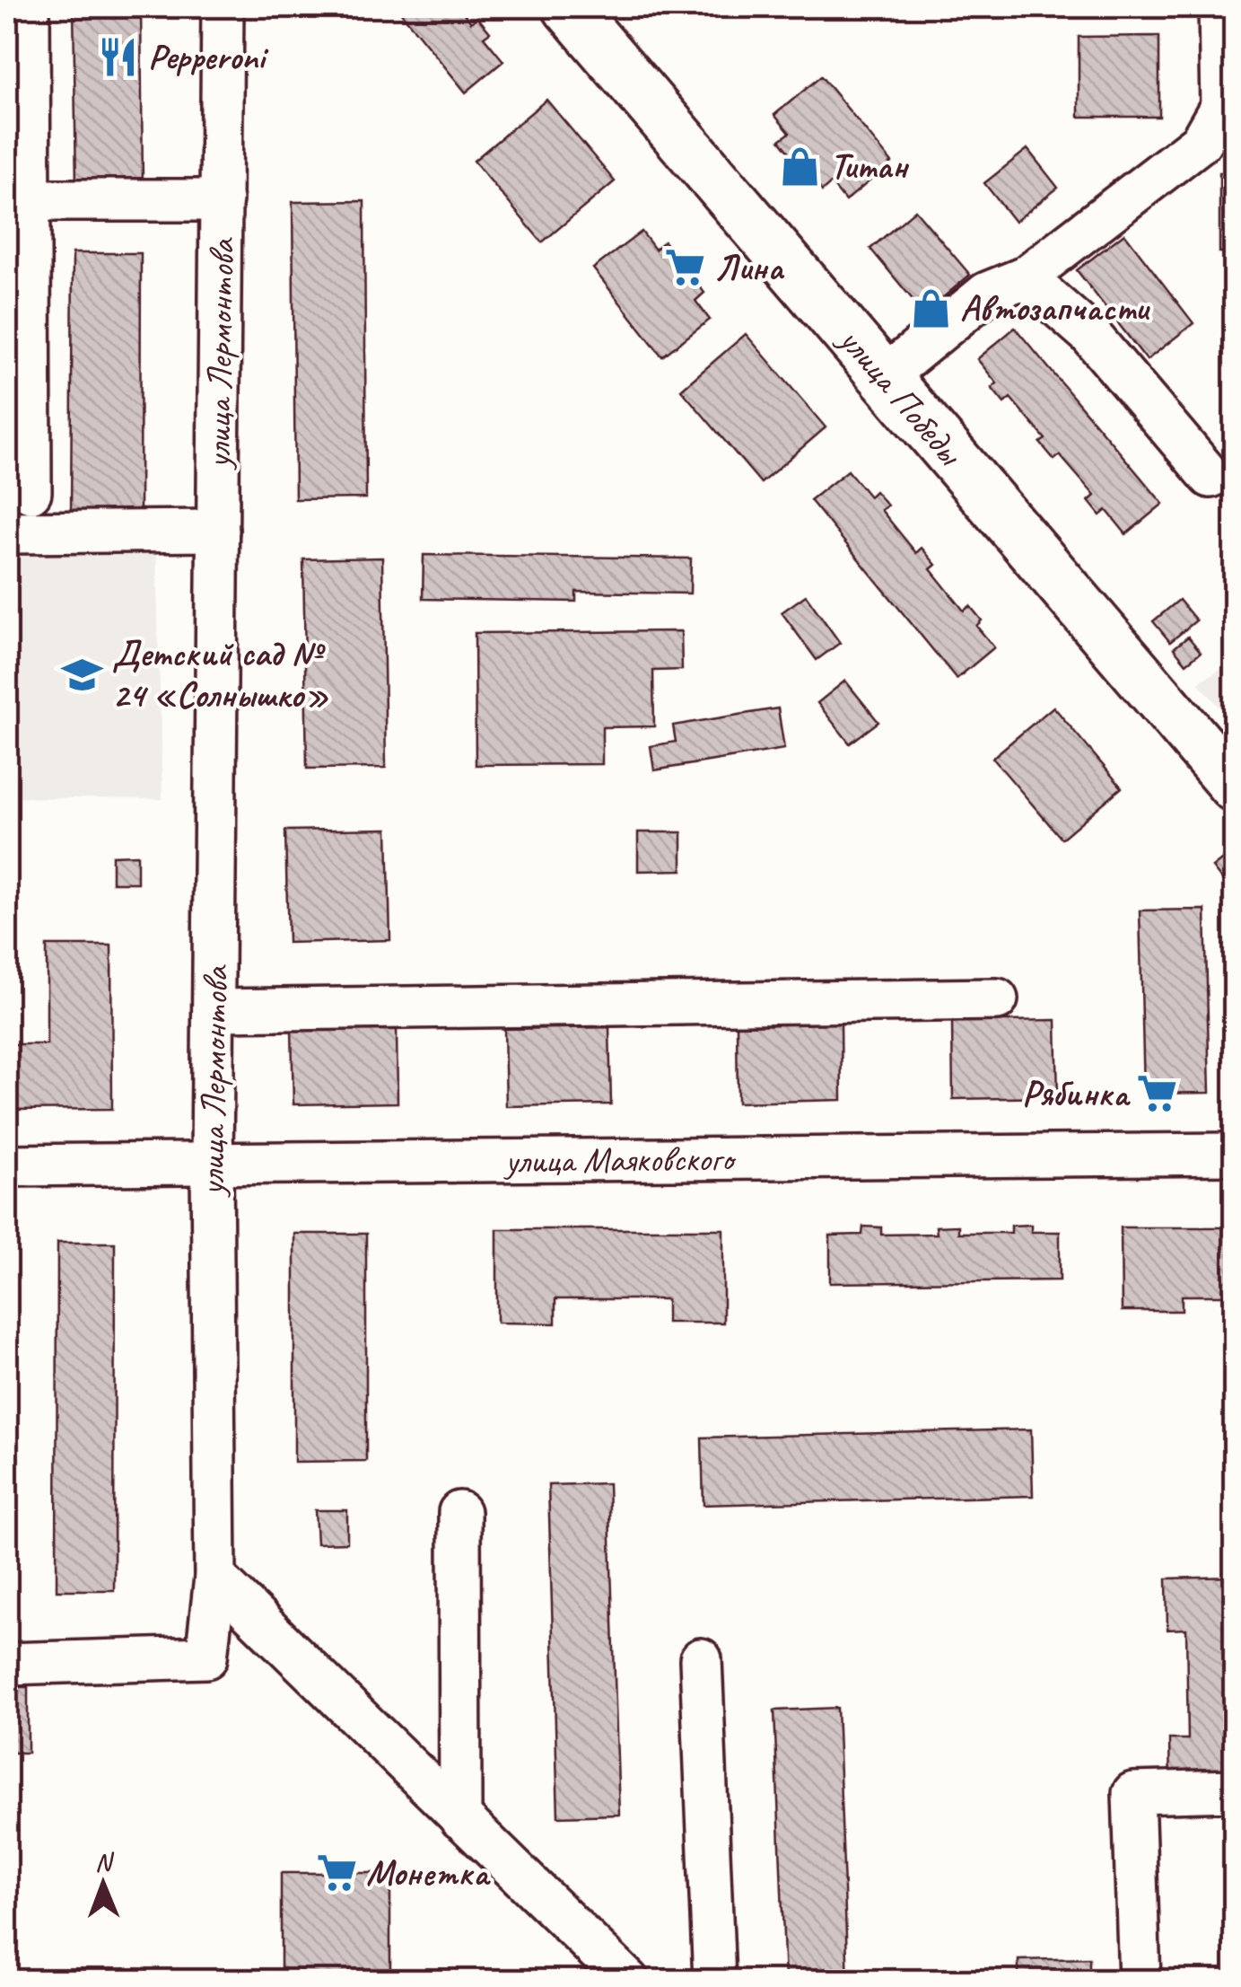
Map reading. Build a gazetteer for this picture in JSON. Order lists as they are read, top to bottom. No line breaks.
{"streets":{"main road":["улица Победы"],"street":["улица Лермонтова","улица Маяковского"]},"crossings":[["улица Лермонтова","улица Маяковского"]],"places":{"restaurant":["Pepperoni"],"shop":["Титан","Автозапчасти"],"supermarket":["Лина","Рябинка","Монетка"],"school or university":["Детский сад № 24 «Солнышко»"]},"north":"top"}
